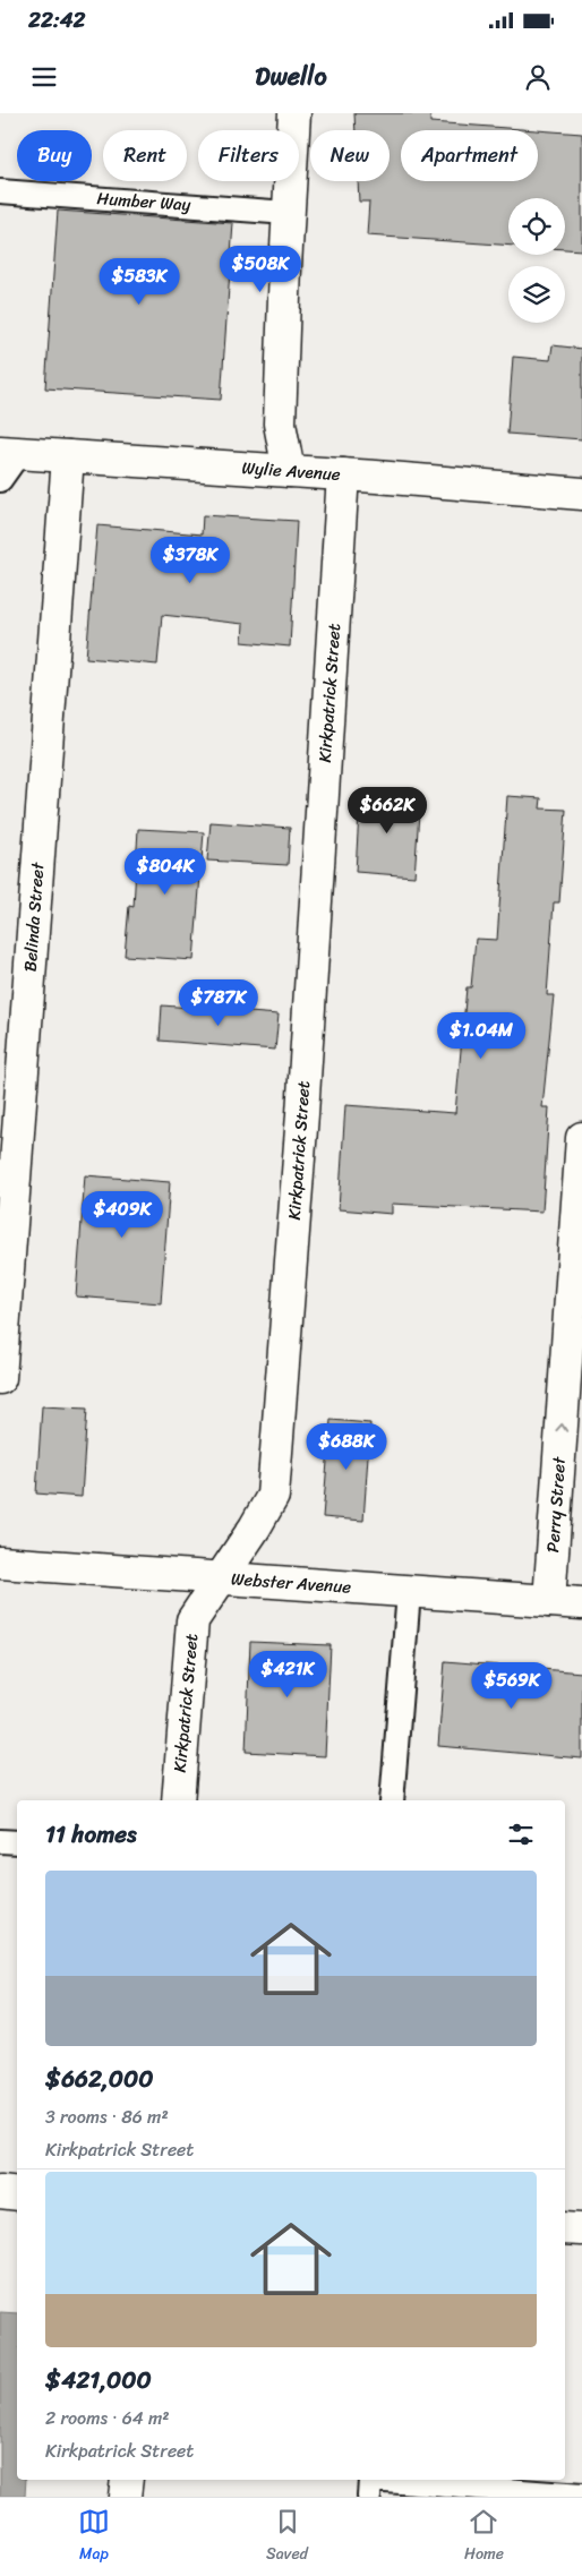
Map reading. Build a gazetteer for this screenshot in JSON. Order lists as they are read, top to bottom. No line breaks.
{"streets":{"street":["Wylie Avenue","Kirkpatrick Street","Belinda Street","Perry Street","Webster Avenue"],"lane":["Humber Way"]},"crossings":[["Wylie Avenue","Kirkpatrick Street"],["Wylie Avenue","Belinda Street"],["Kirkpatrick Street","Webster Avenue"],["Perry Street","Webster Avenue"]],"one_way":["Perry Street"],"page":{"status":"22:42","header":"Dwello","chip":["Buy","Rent","Filters","New","Apartment"],"price":["$508K","$583K","$378K","$662K","$804K","$787K","$1.04M","$409K","$688K","$421K","$569K"],"heading":"11 homes","list":[{"name":"$662,000","note":"3 rooms · 86 m² · Kirkpatrick Street"},{"name":"$421,000","note":"2 rooms · 64 m² · Kirkpatrick Street"}],"tabs":["Map","Saved","Home"]}}
